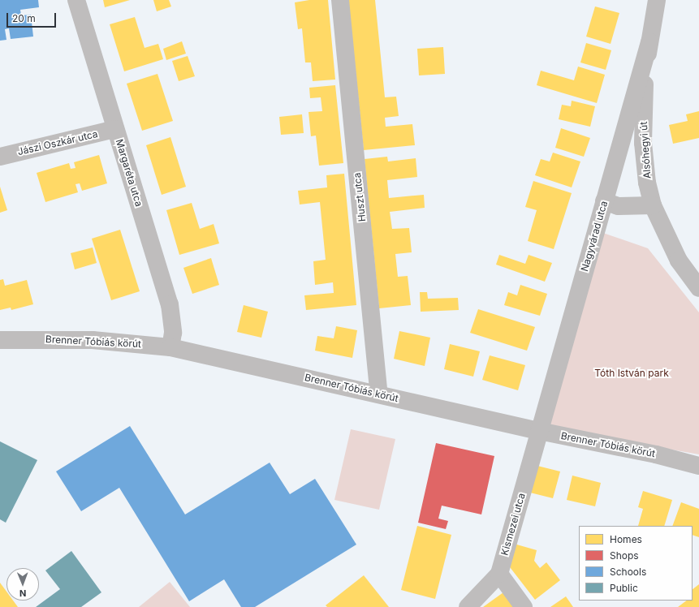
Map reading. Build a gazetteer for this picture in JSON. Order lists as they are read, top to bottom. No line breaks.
{"streets":{"street":["Jászi Oszkár utca","Alsóhegyi út","Margaréta utca","Huszt utca","Nagyvárad utca","Brenner Tóbiás körút","Kismezei utca"]},"crossings":[["Jászi Oszkár utca","Margaréta utca"],["Alsóhegyi út","Nagyvárad utca"],["Margaréta utca","Brenner Tóbiás körút"],["Huszt utca","Brenner Tóbiás körút"],["Nagyvárad utca","Brenner Tóbiás körút"],["Nagyvárad utca","Kismezei utca"],["Brenner Tóbiás körút","Kismezei utca"]],"parks":["Tóth István park"],"legend":["Homes","Shops","Schools","Public"],"scale_bar":"20 m","north":"bottom"}
